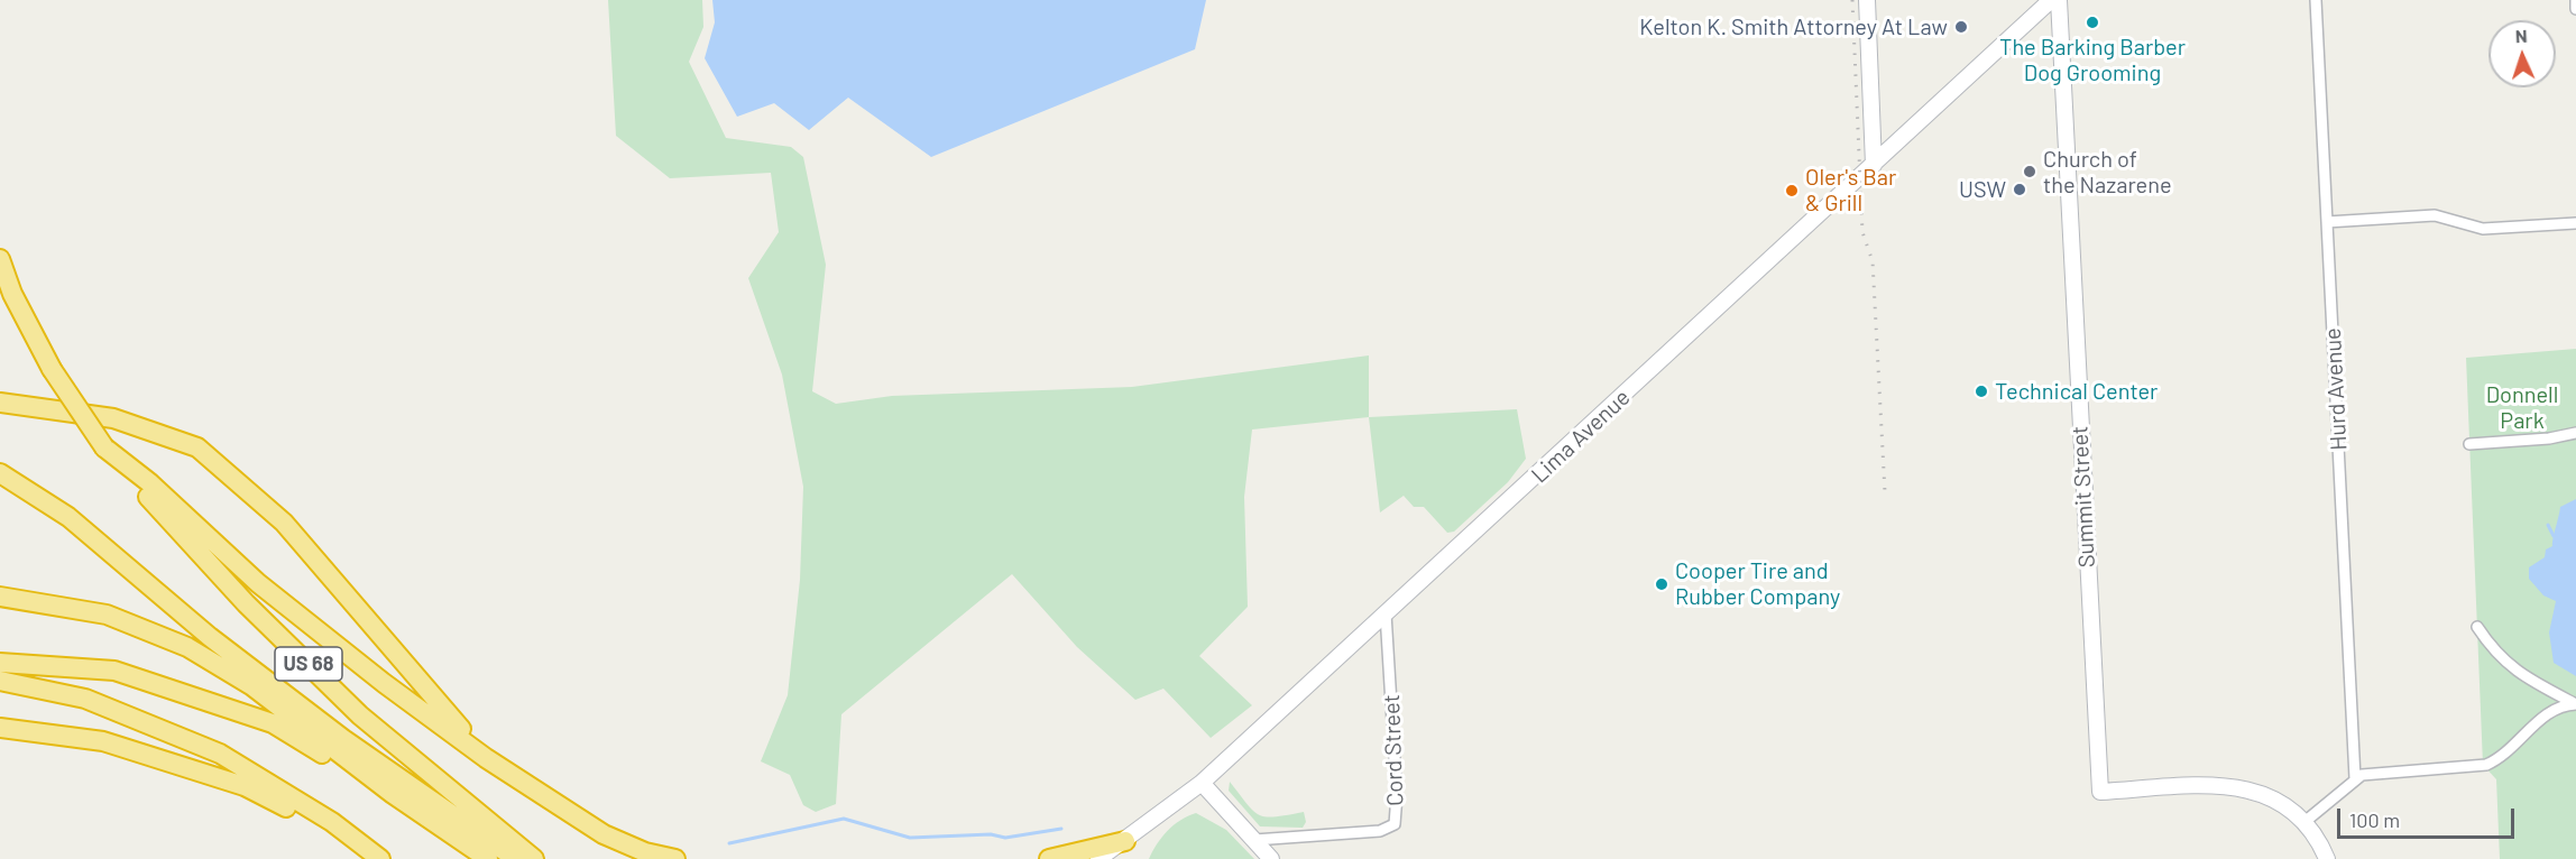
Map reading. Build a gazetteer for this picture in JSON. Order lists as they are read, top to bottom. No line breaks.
{"streets":{"highway":["US 68"],"main road":["Lima Avenue","Summit Street"],"street":["Hurd Avenue","Cord Street"]},"crossings":[["Lima Avenue","Cord Street"]],"parks":["Donnell Park"],"places":["The Barking Barber Dog Grooming","Kelton K. Smith Attorney At Law","Church of the Nazarene","USW","Oler's Bar & Grill","Technical Center","Cooper Tire and Rubber Company"],"scale_bar":"100 m","north":"top"}
